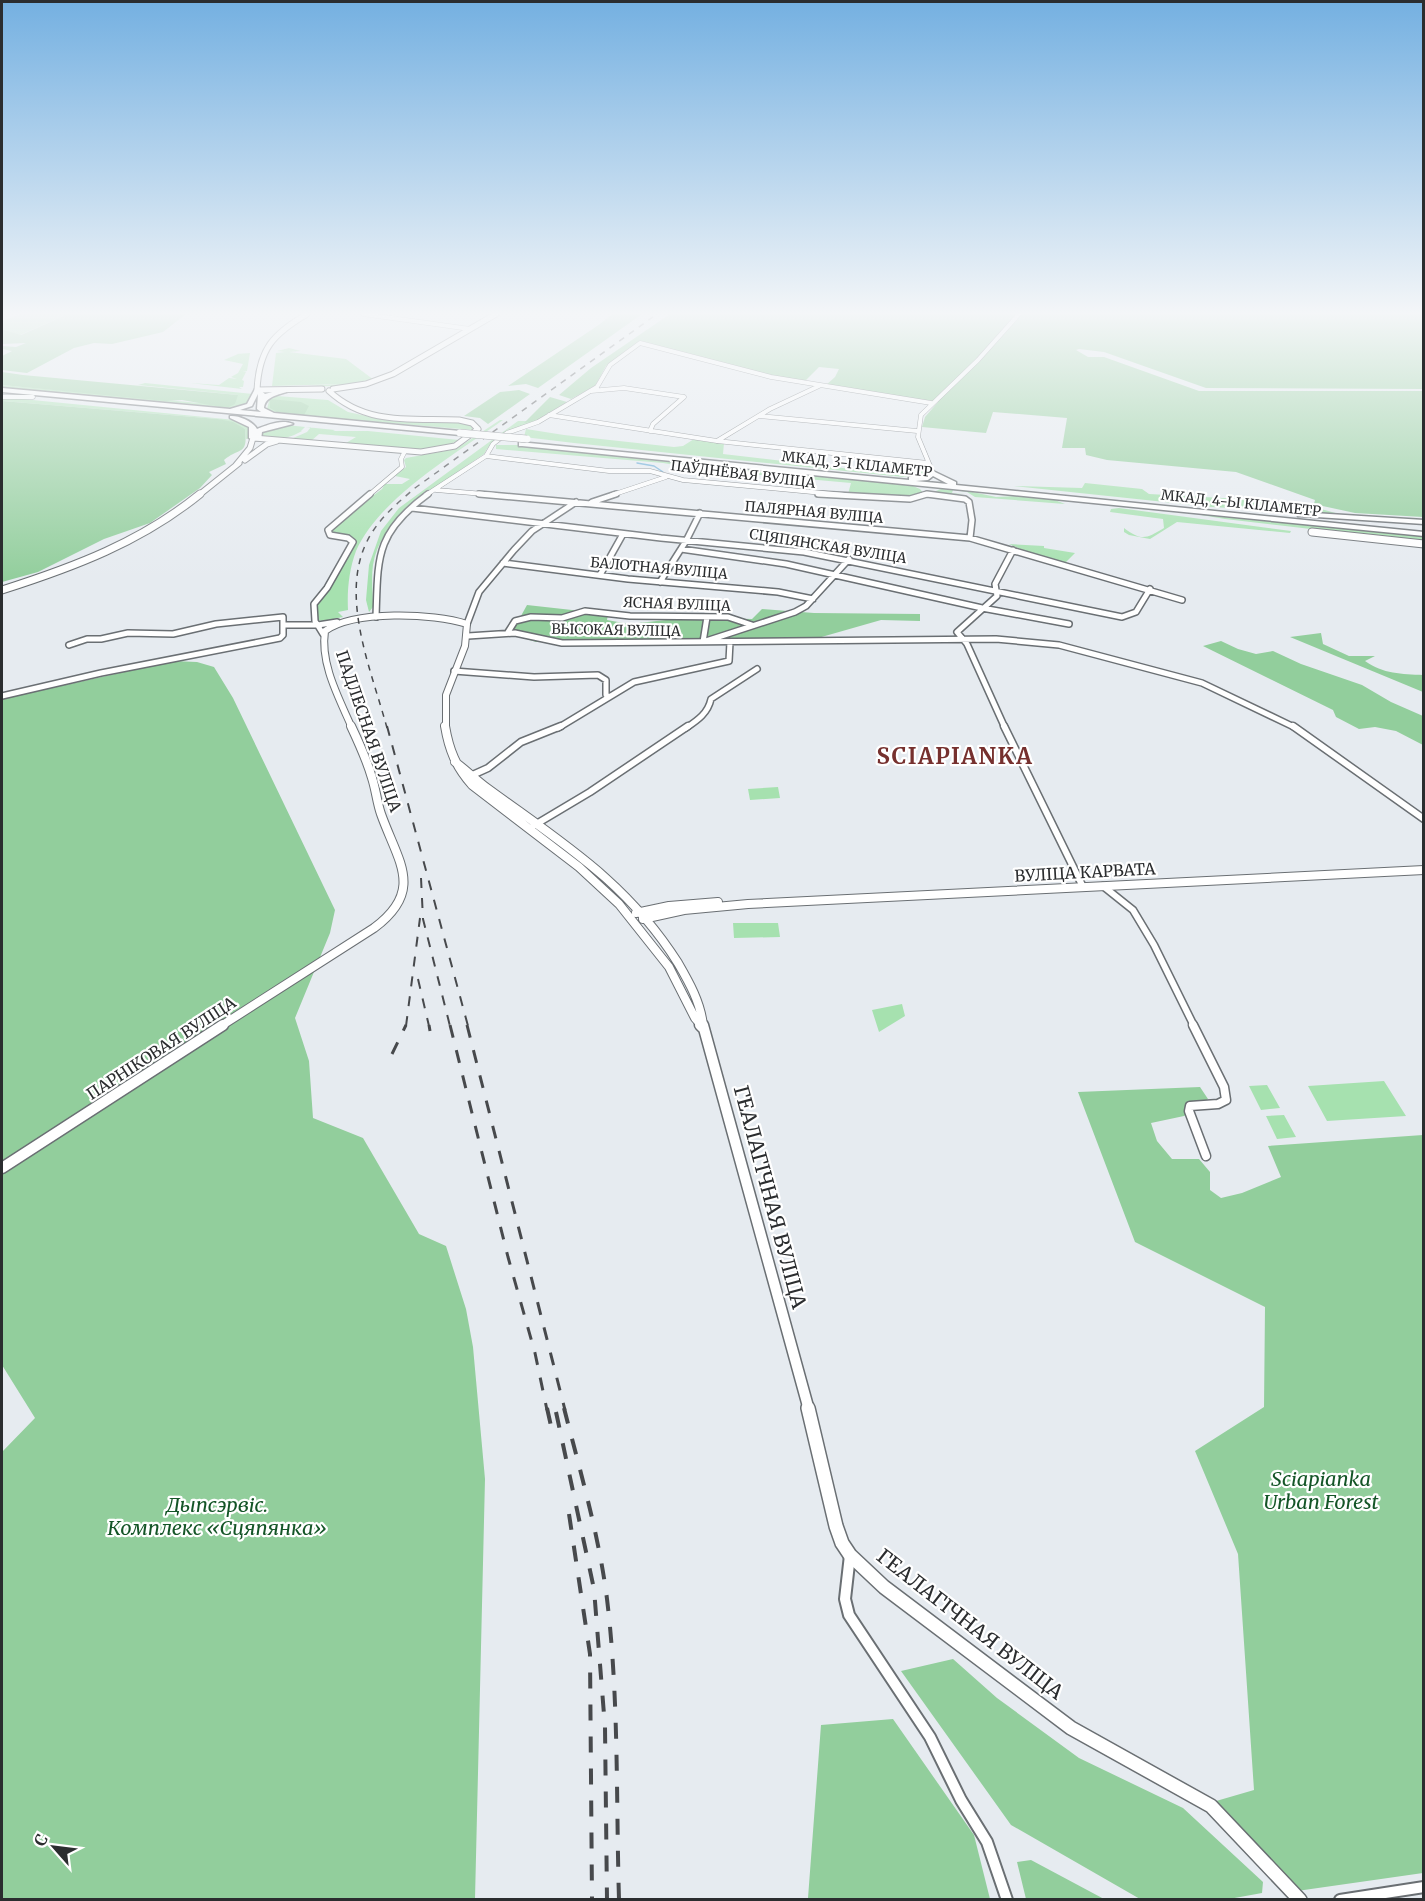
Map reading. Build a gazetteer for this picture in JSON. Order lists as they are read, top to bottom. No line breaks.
{"streets":{"highway":["МКАД, 3-І КІЛАМЕТР","МКАД, 4-Ы КІЛАМЕТР"],"street":["ПАЎДНЁВАЯ ВУЛІЦА","ПАЛЯРНАЯ ВУЛІЦА","СЦЯПЯНСКАЯ ВУЛІЦА","БАЛОТНАЯ ВУЛІЦА","ЯСНАЯ ВУЛІЦА","ВЫСОКАЯ ВУЛІЦА","ПАДЛЕСНАЯ ВУЛІЦА","ВУЛІЦА КАРВАТА","ПАРНІКОВАЯ ВУЛІЦА","ГЕАЛАГІЧНАЯ ВУЛІЦА"]},"crossings":[["МКАД, 3-І КІЛАМЕТР","МКАД, 4-Ы КІЛАМЕТР"],["ПАЎДНЁВАЯ ВУЛІЦА","ПАЛЯРНАЯ ВУЛІЦА"],["ПАЛЯРНАЯ ВУЛІЦА","СЦЯПЯНСКАЯ ВУЛІЦА"],["ПАЛЯРНАЯ ВУЛІЦА","ГЕАЛАГІЧНАЯ ВУЛІЦА"],["СЦЯПЯНСКАЯ ВУЛІЦА","ЯСНАЯ ВУЛІЦА"],["СЦЯПЯНСКАЯ ВУЛІЦА","ГЕАЛАГІЧНАЯ ВУЛІЦА"],["БАЛОТНАЯ ВУЛІЦА","ЯСНАЯ ВУЛІЦА"],["БАЛОТНАЯ ВУЛІЦА","ГЕАЛАГІЧНАЯ ВУЛІЦА"],["ЯСНАЯ ВУЛІЦА","ВЫСОКАЯ ВУЛІЦА"],["ВЫСОКАЯ ВУЛІЦА","ГЕАЛАГІЧНАЯ ВУЛІЦА"],["ПАДЛЕСНАЯ ВУЛІЦА","ПАРНІКОВАЯ ВУЛІЦА"],["ВУЛІЦА КАРВАТА","ГЕАЛАГІЧНАЯ ВУЛІЦА"]],"districts":["SCIAPIANKA"],"parks":["Sciapianka Urban Forest","Дыпсэрвіс. Комплекс «Сцяпянка»"],"north":"top left"}
